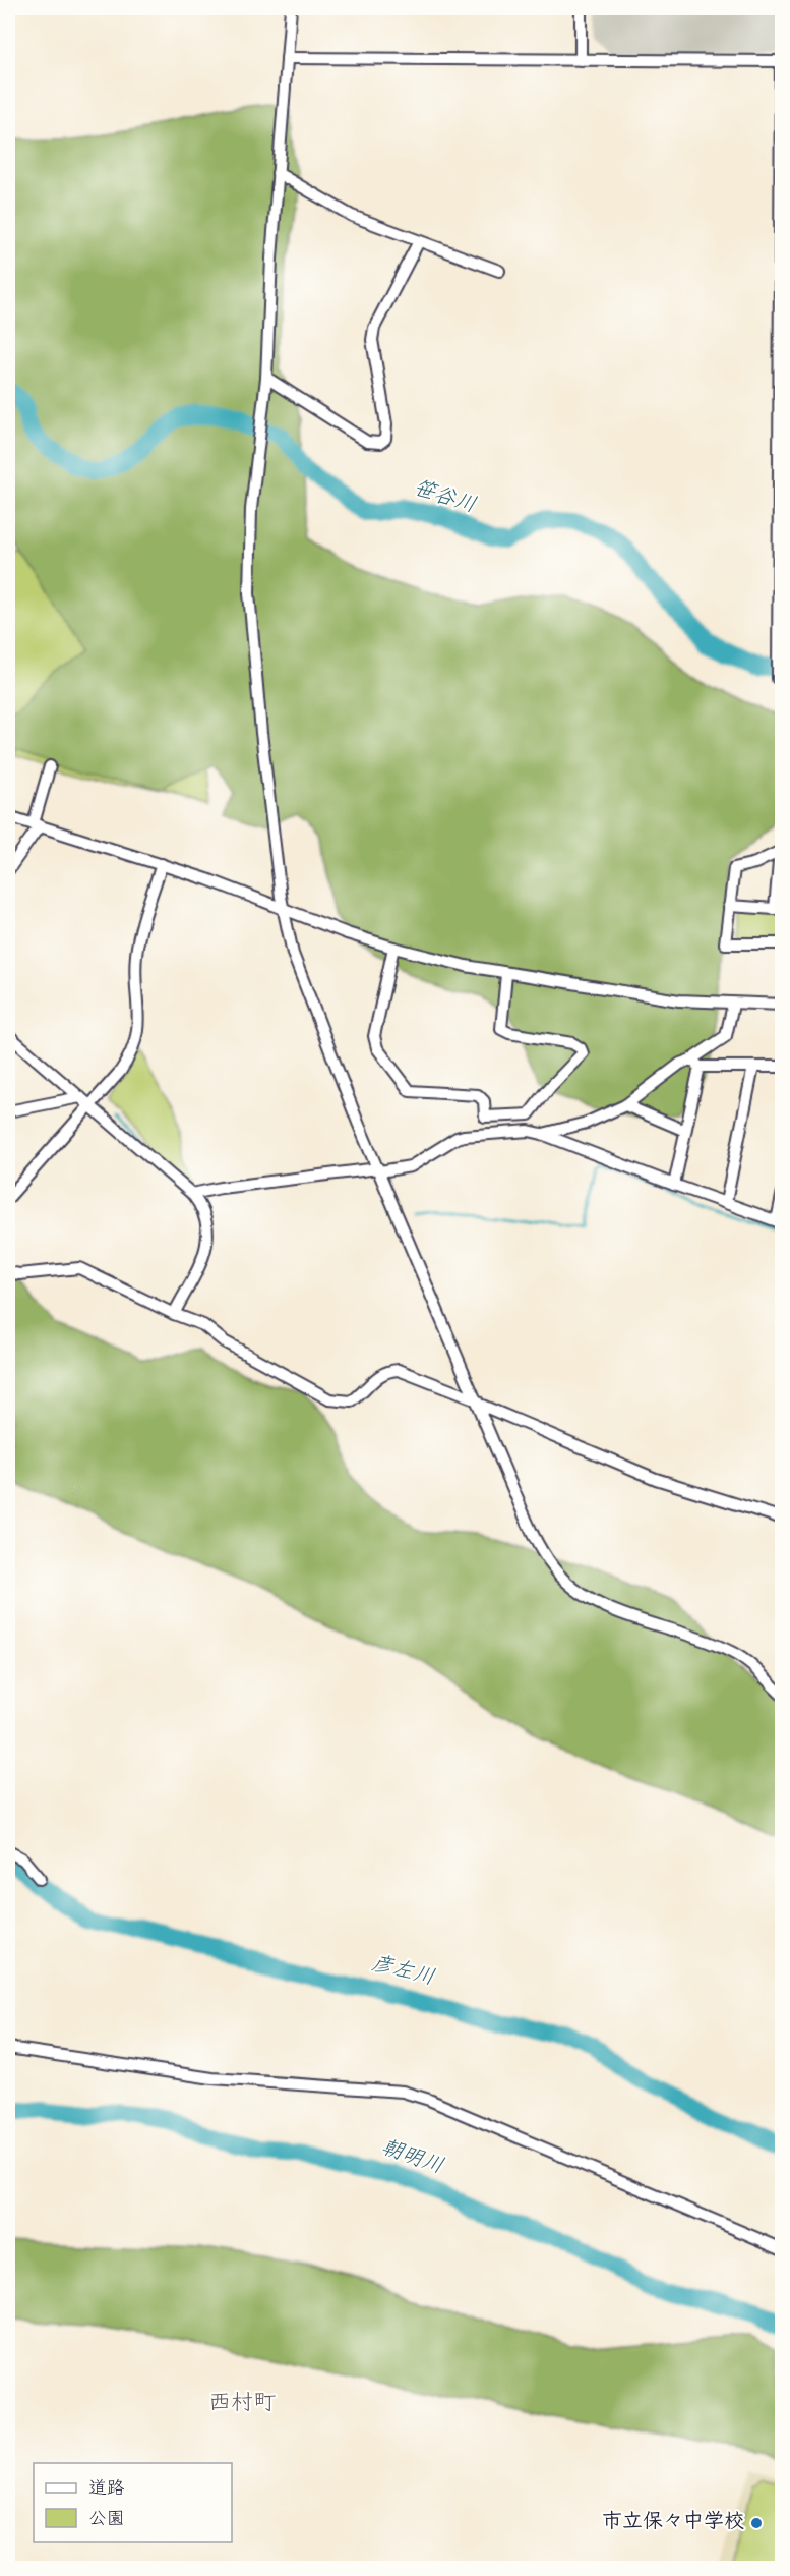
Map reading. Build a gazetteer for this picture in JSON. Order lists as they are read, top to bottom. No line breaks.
{"districts":["西村町"],"water":["笹谷川","彦左川","朝明川"],"places":["市立保々中学校"],"legend":["道路","公園"]}
